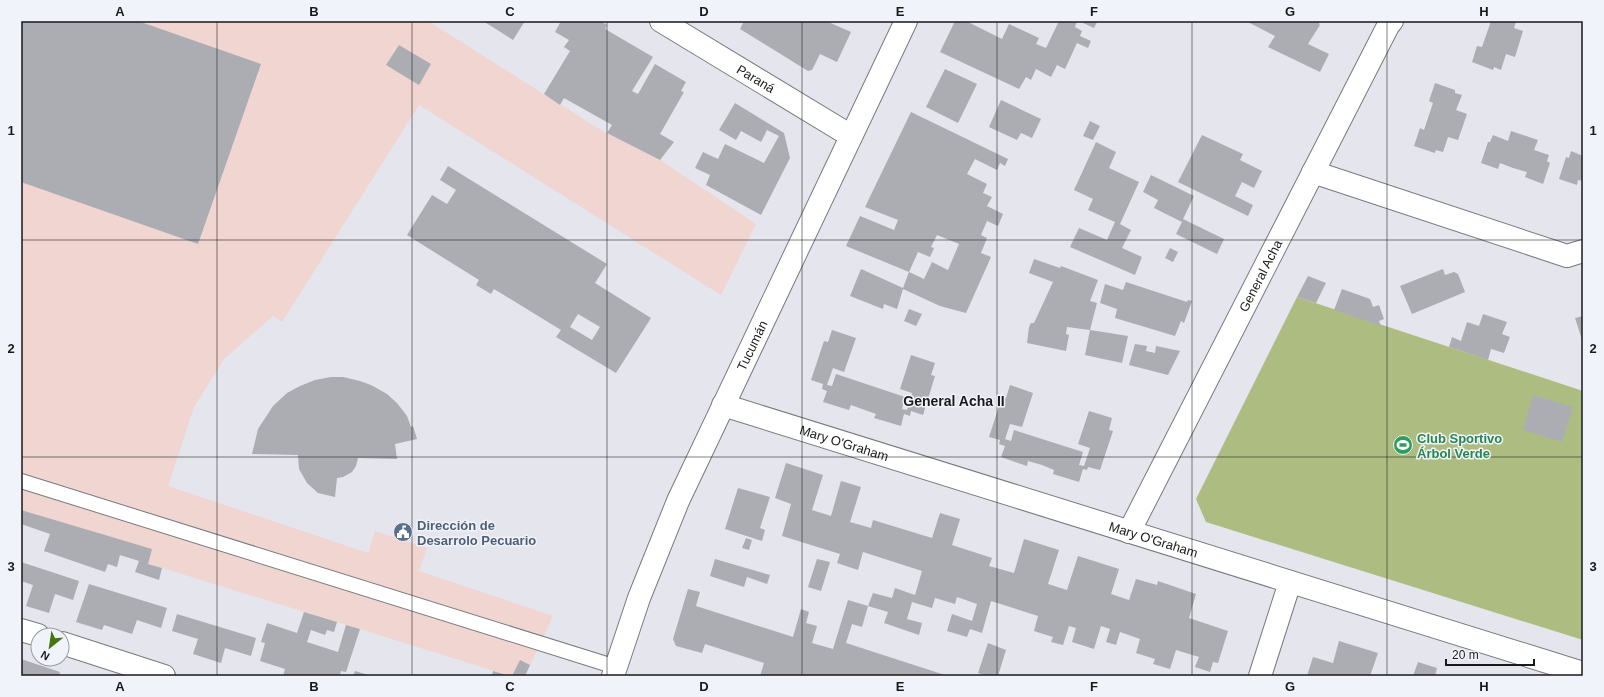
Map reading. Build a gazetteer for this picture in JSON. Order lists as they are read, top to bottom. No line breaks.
{"streets":{"street":["Paraná","General Acha","Tucumán","Mary O'Graham"]},"crossings":[["Paraná","Tucumán"],["General Acha","Mary O'Graham"],["Tucumán","Mary O'Graham"]],"districts":["General Acha II"],"places":{"sports":["Club Sportivo Árbol Verde"],"public building":["Dirección de Desarrolo Pecuario"]},"scale_bar":"20 m","north":"bottom left","grid":{"columns":["A","B","C","D","E","F","G","H"],"rows":["1","2","3"]}}
